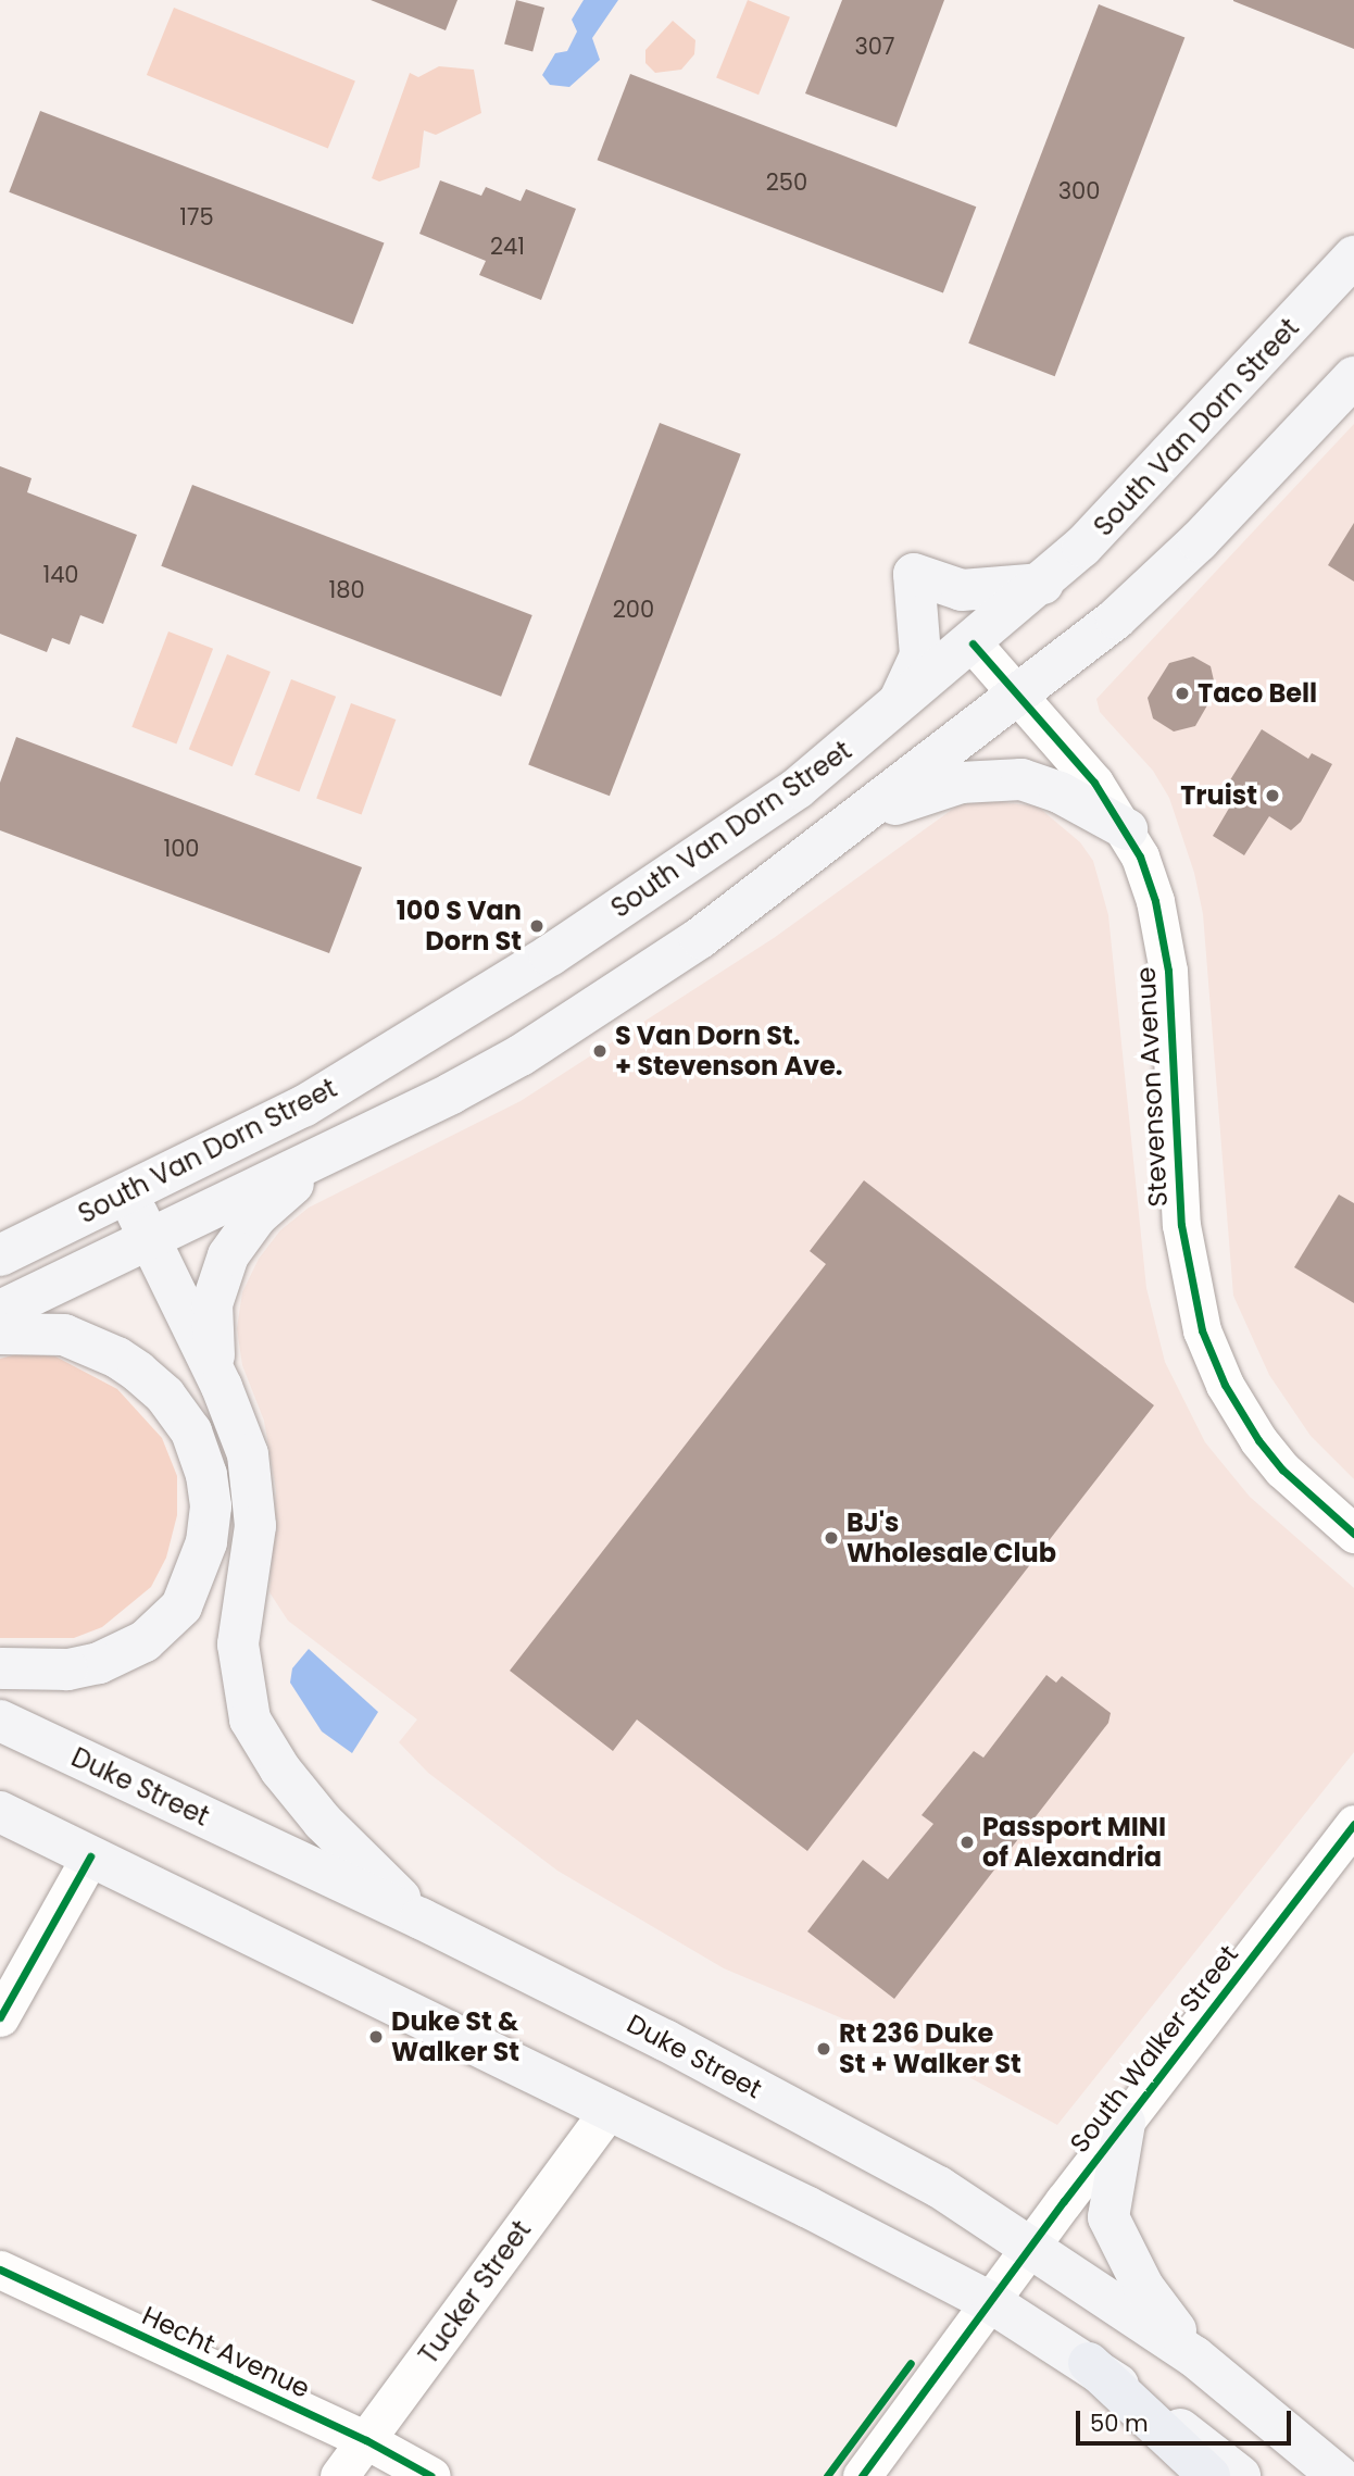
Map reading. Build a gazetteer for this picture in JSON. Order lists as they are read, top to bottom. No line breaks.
{"streets":{"main road":["South Van Dorn Street","Duke Street"],"street":["Stevenson Avenue","South Walker Street","Tucker Street","Hecht Avenue"]},"crossings":[["South Van Dorn Street","Stevenson Avenue"],["Duke Street","South Walker Street"],["Tucker Street","Hecht Avenue"]],"places":["Taco Bell","Truist","100 S Van Dorn St","S Van Dorn St. + Stevenson Ave.","BJ's Wholesale Club","Passport MINI of Alexandria","Duke St & Walker St","Rt 236 Duke St + Walker St"],"house_numbers":["307","250","300","175","241","140","180","200","100"],"scale_bar":"50 m"}
